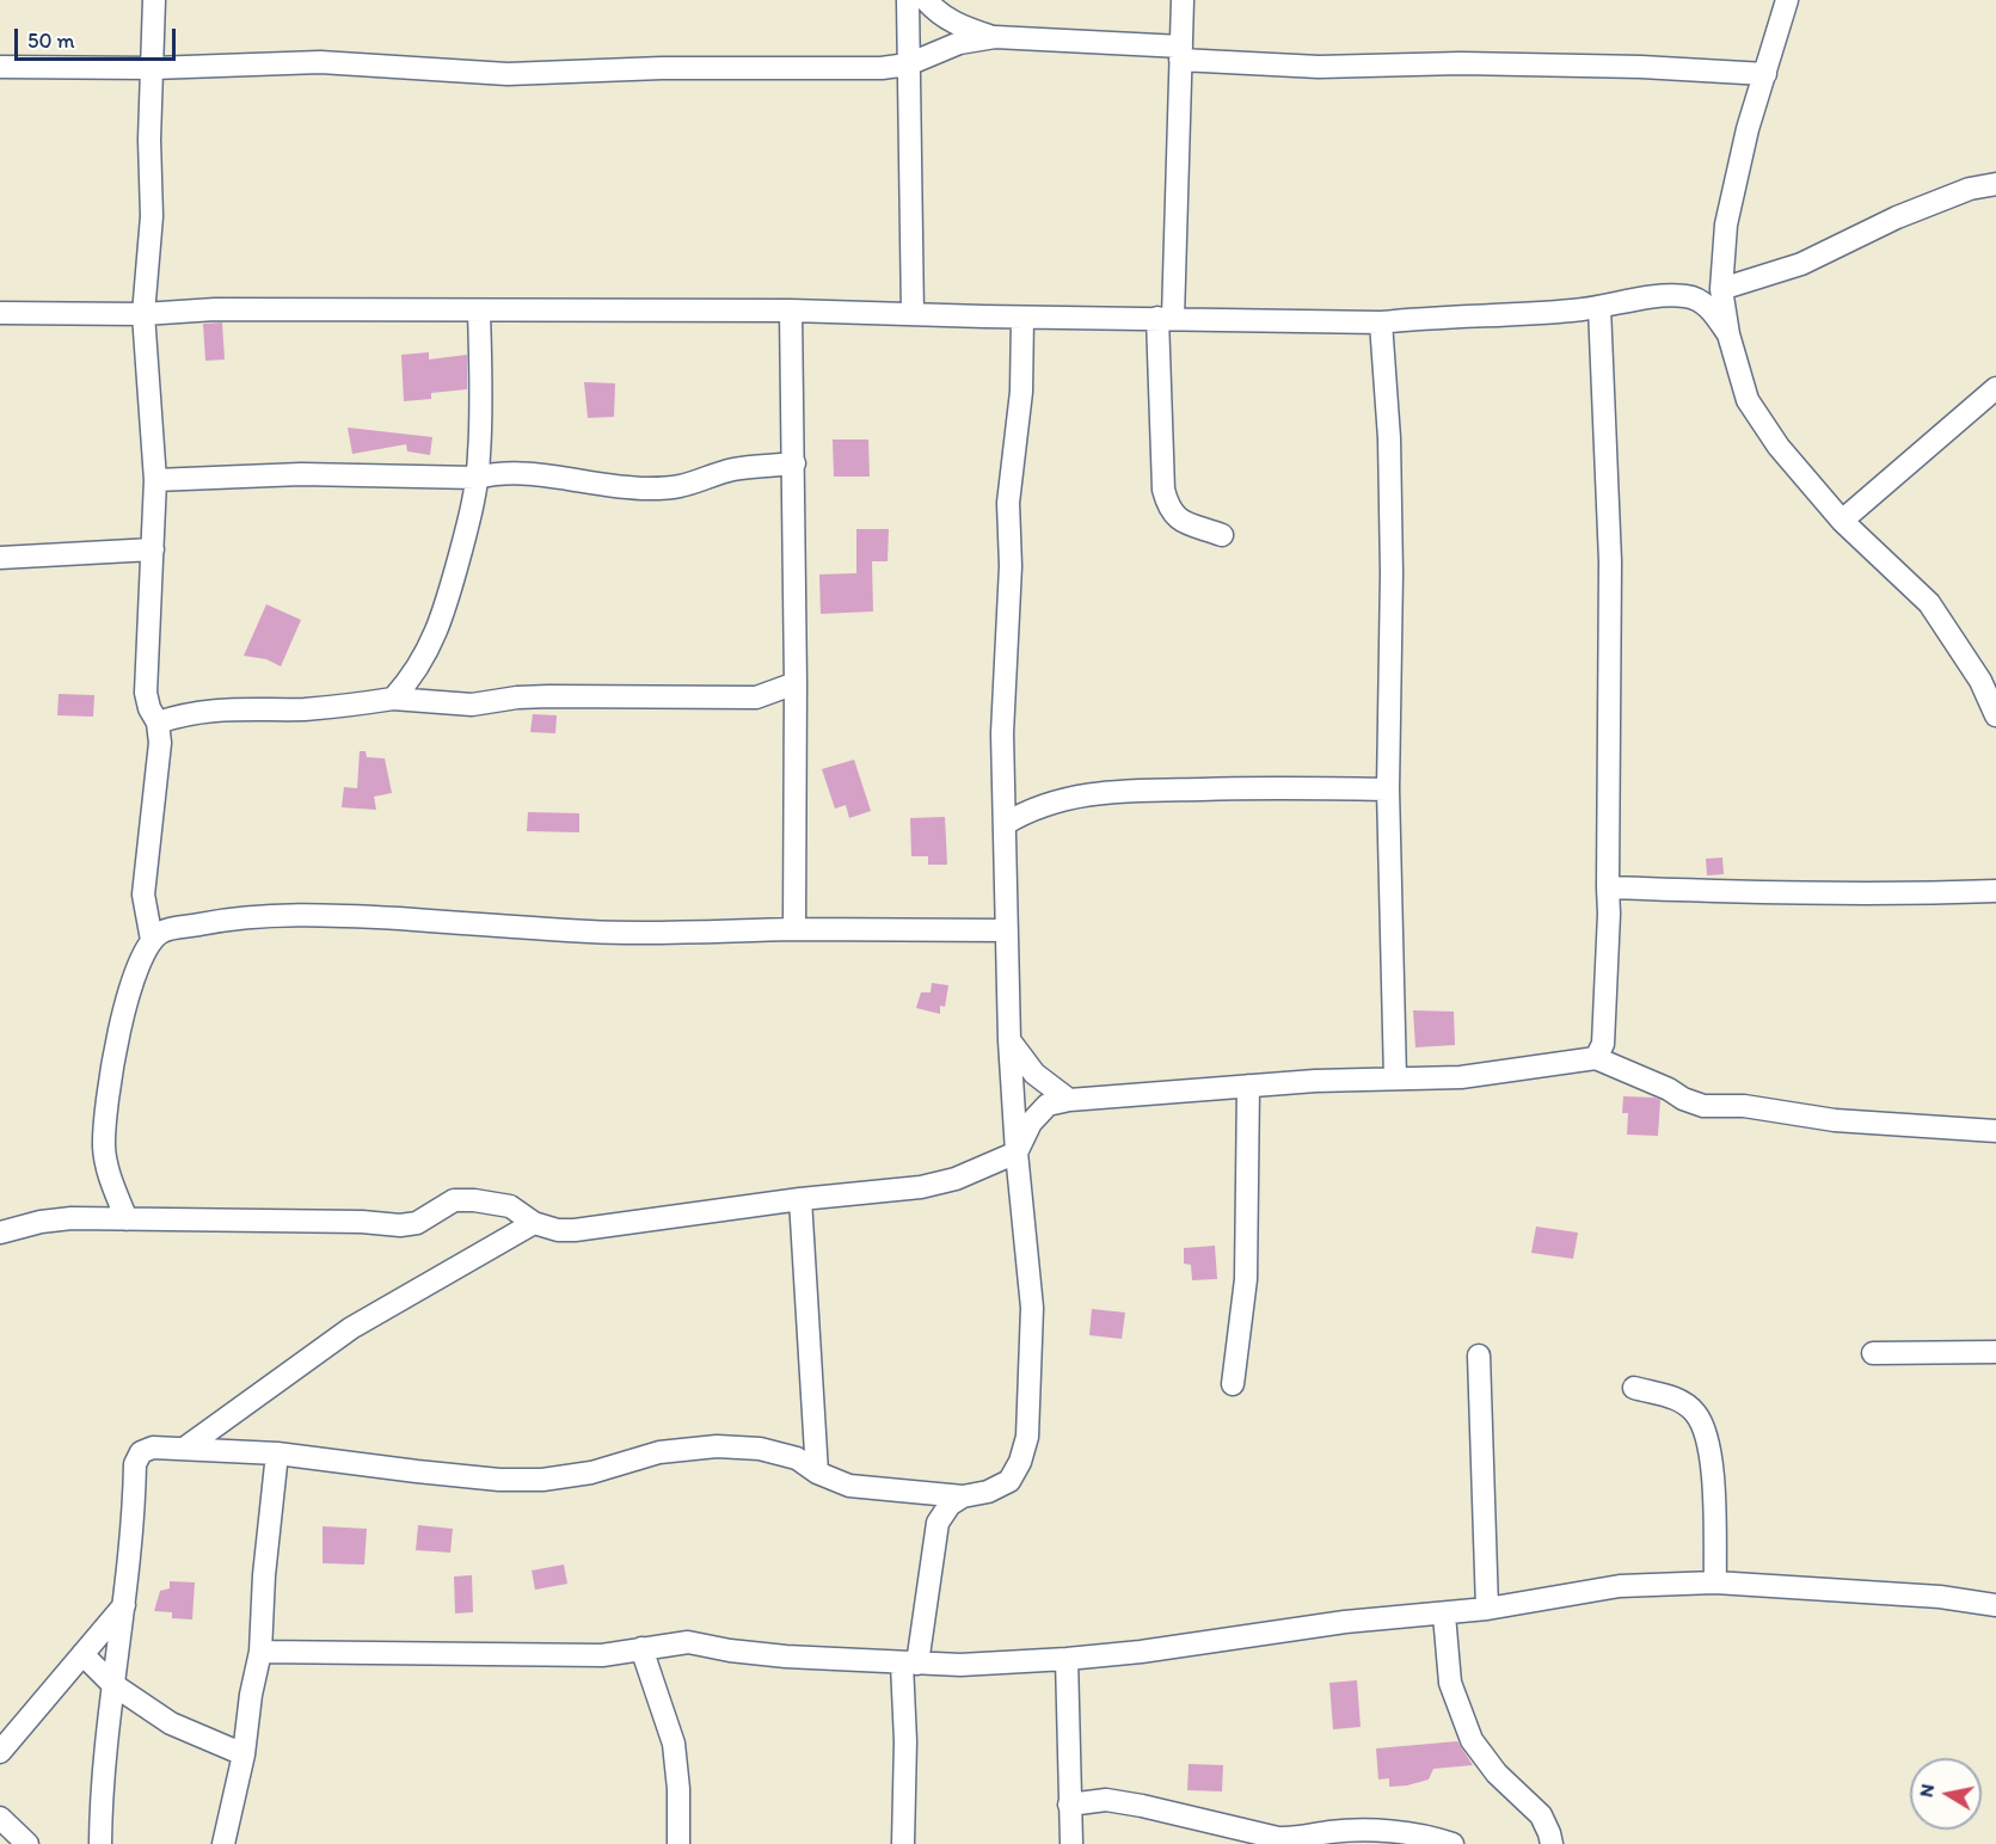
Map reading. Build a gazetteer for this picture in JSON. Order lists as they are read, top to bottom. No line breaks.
{"scale_bar":"50 m","north":"left"}
